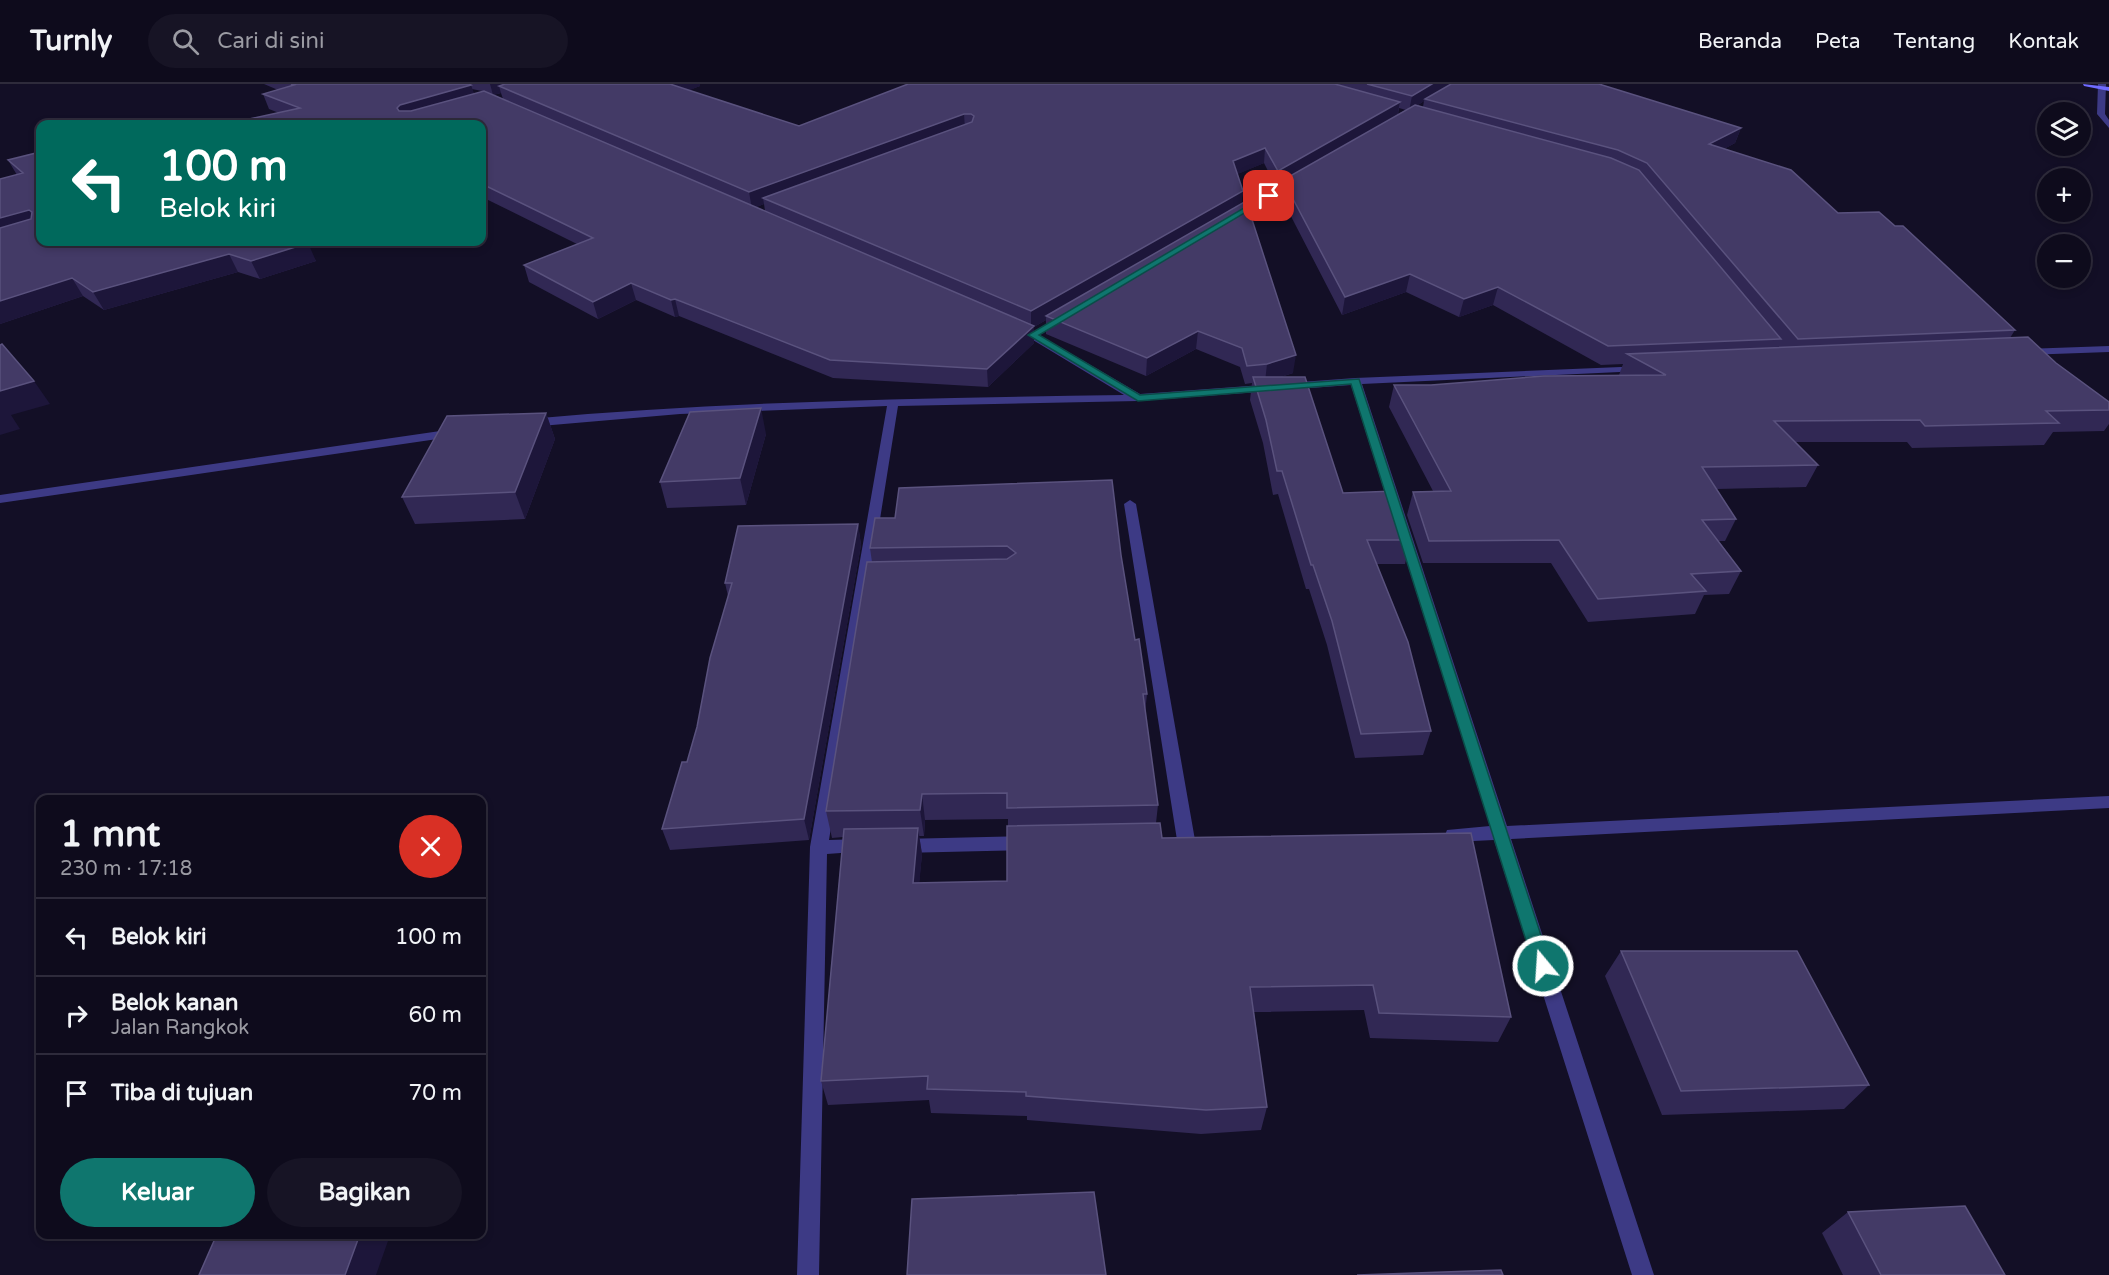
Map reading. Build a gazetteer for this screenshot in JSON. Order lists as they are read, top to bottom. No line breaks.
{"page":{"header":"Turnly","search":"Cari di sini","nav":["Beranda","Peta","Tentang","Kontak"],"map_buttons":["+","−"],"turn":["100 m","Belok kiri"],"heading":["1 mnt","230 m · 17:18"],"list":[{"name":"Belok kiri","value":"100 m"},{"name":"Belok kanan","note":"Jalan Rangkok","value":"60 m"},{"name":"Tiba di tujuan","value":"70 m"}],"buttons":["Keluar","Bagikan"]}}
